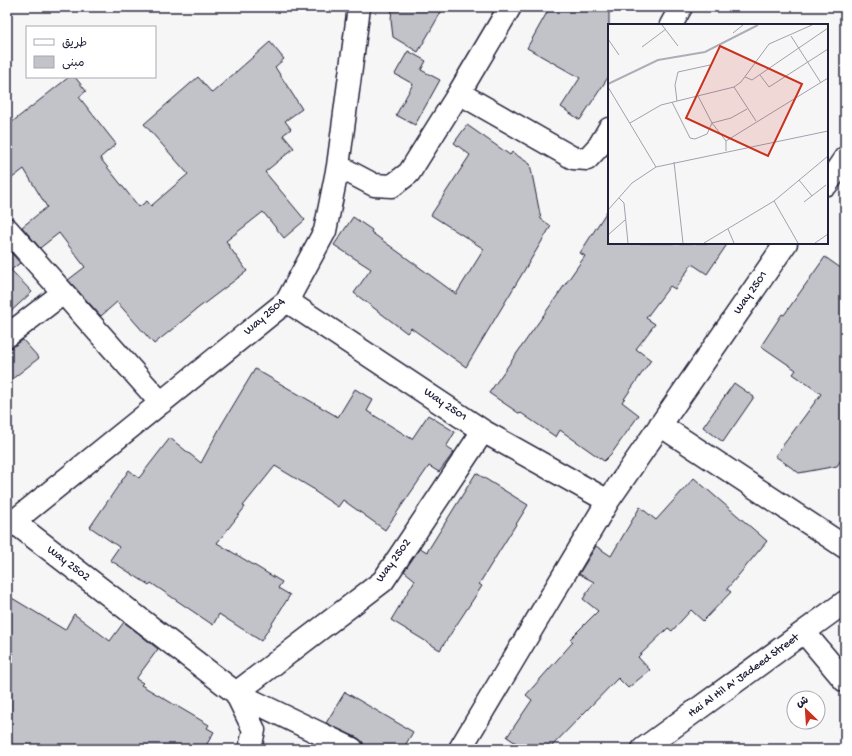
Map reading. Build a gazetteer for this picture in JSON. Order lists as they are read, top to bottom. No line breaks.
{"streets":{"street":["Way 2501","Way 2504","Way 2502","Hai Al Hil A' Jadeed Street"]},"crossings":[["Way 2501","Way 2504"],["Way 2501","Way 2502"],["Way 2504","Way 2502"]],"legend":["طريق","مبنى"],"north":"top left"}
